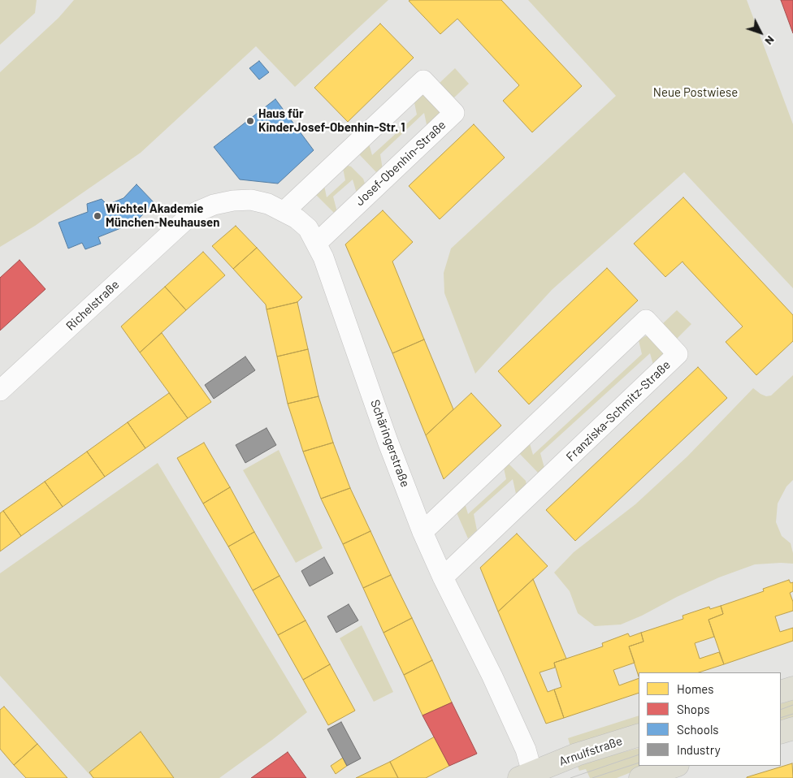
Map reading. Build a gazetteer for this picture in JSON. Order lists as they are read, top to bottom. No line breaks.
{"streets":{"main road":["Arnulfstraße"],"street":["Josef-Obenhin-Straße","Richelstraße","Franziska-Schmitz-Straße","Schäringerstraße"]},"crossings":[["Josef-Obenhin-Straße","Schäringerstraße"],["Richelstraße","Schäringerstraße"],["Franziska-Schmitz-Straße","Schäringerstraße"],["Schäringerstraße","Arnulfstraße"]],"parks":["Neue Postwiese"],"places":["Haus für KinderJosef-Obenhin-Str. 1","Wichtel Akademie München-Neuhausen"],"legend":["Homes","Shops","Schools","Industry"],"north":"bottom right"}
